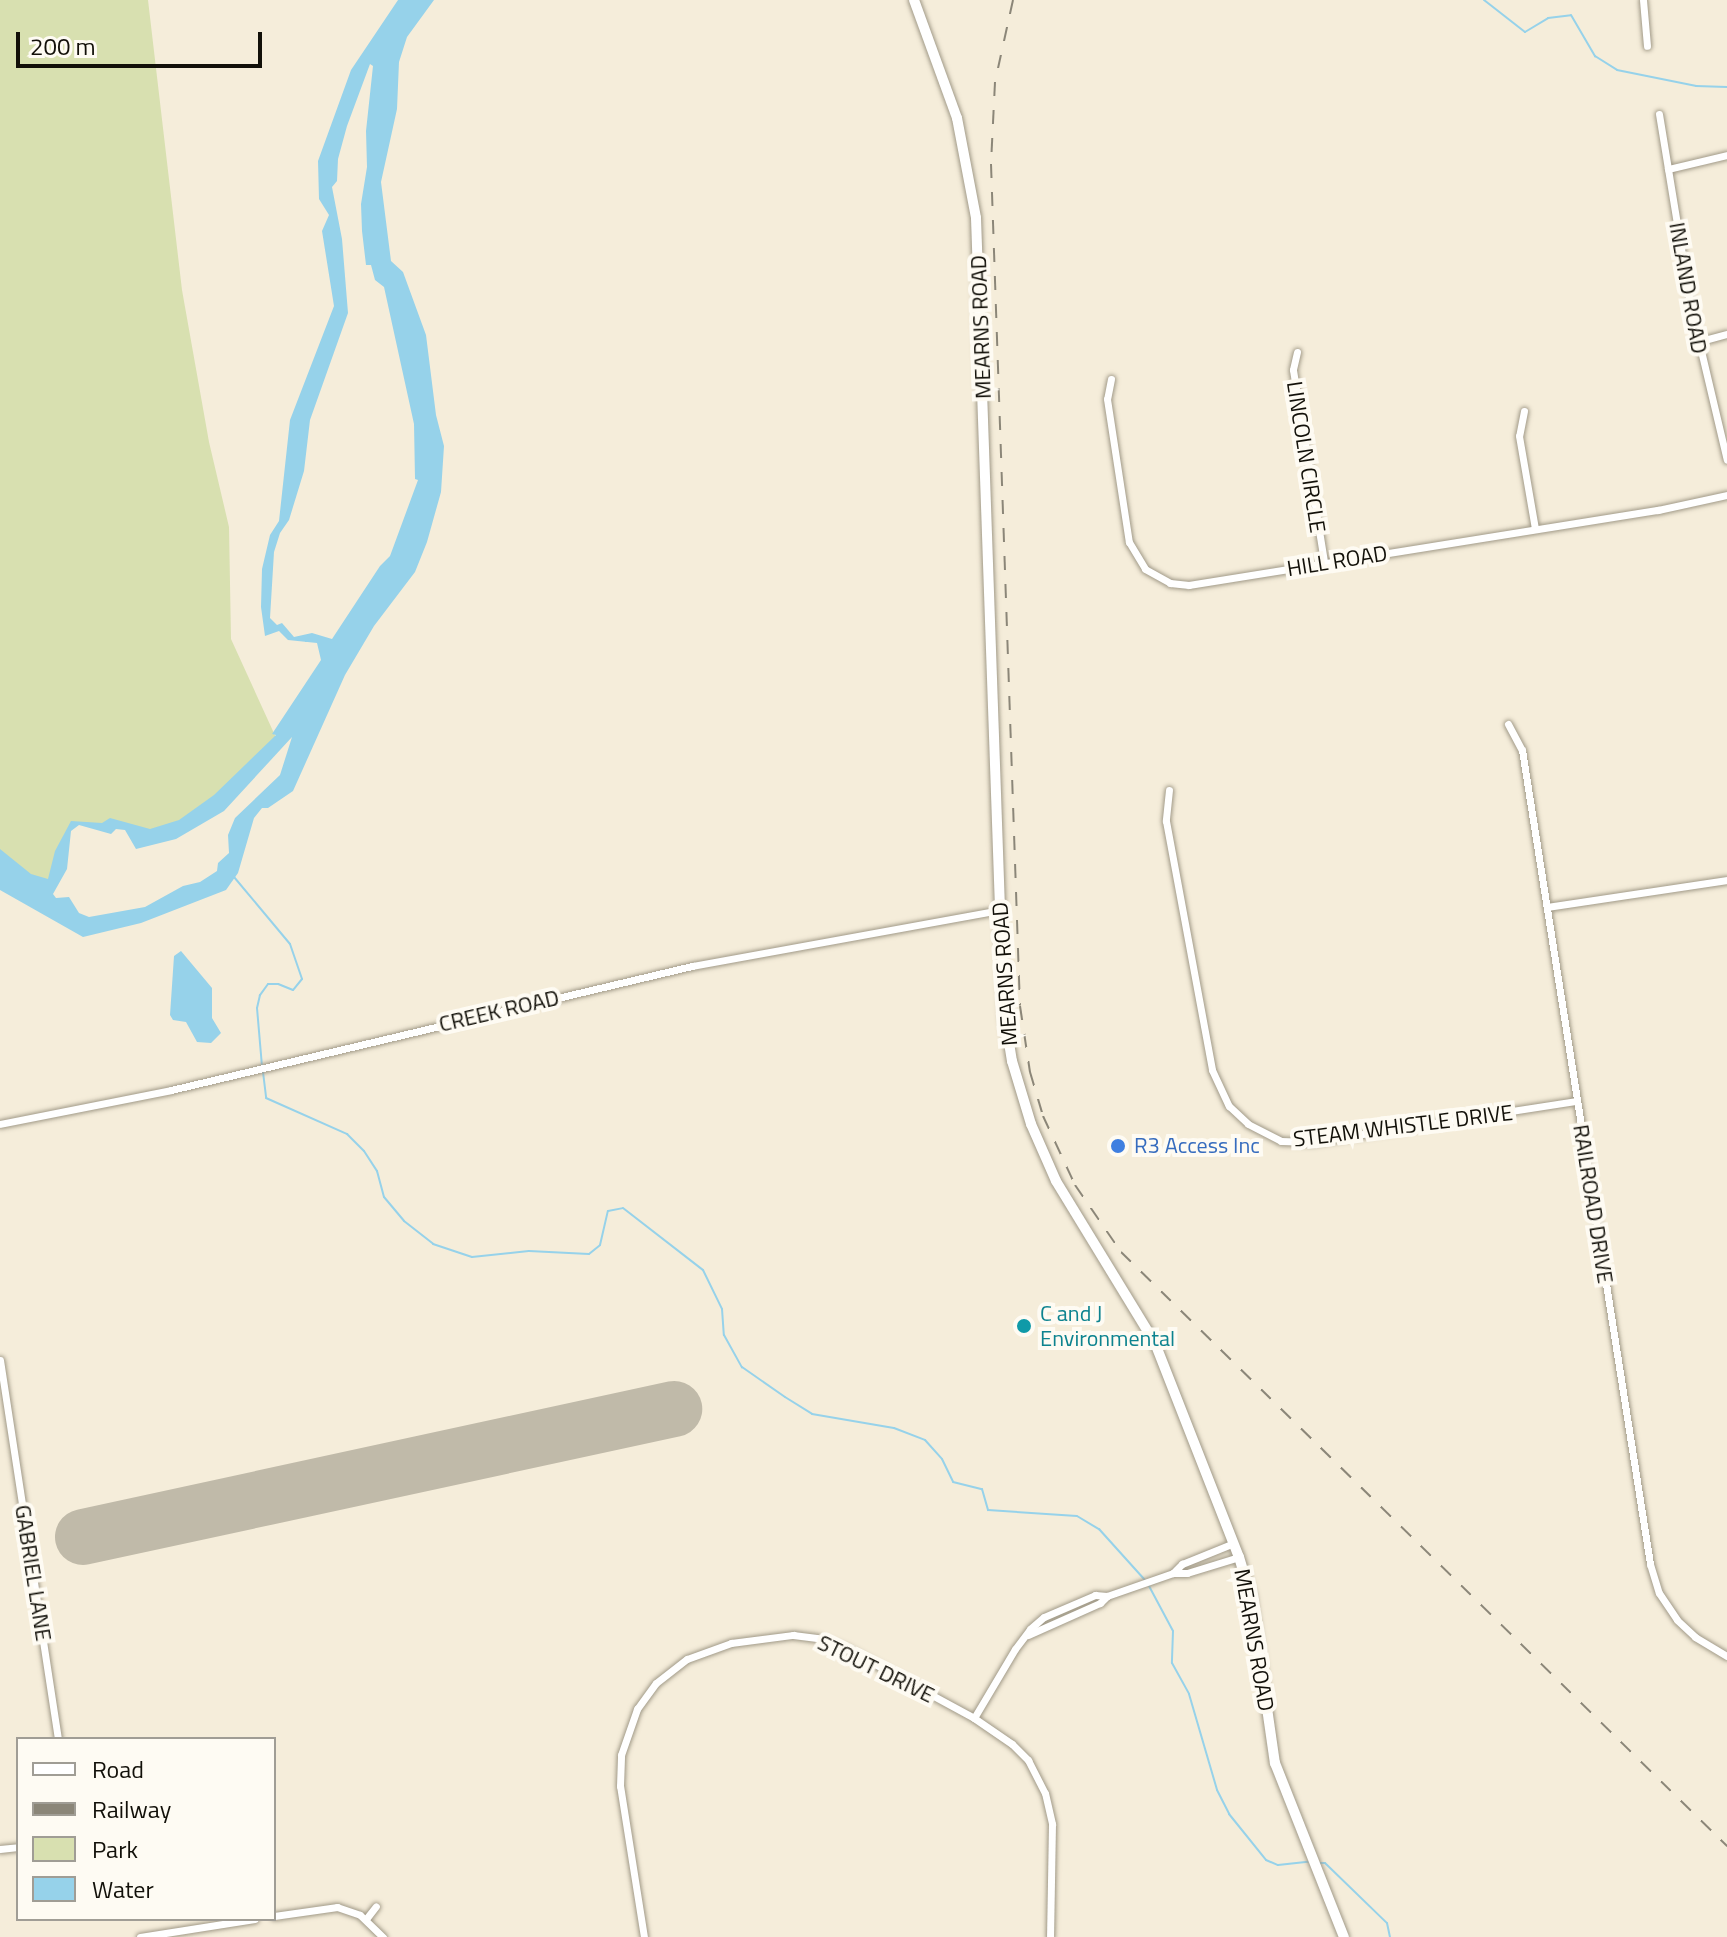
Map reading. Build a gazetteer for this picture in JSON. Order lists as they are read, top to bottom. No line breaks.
{"streets":{"street":["INLAND ROAD","MEARNS ROAD","LINCOLN CIRCLE","HILL ROAD","CREEK ROAD","STEAM WHISTLE DRIVE","RAILROAD DRIVE","GABRIEL LANE","STOUT DRIVE"]},"crossings":[["MEARNS ROAD","CREEK ROAD"],["LINCOLN CIRCLE","HILL ROAD"],["STEAM WHISTLE DRIVE","RAILROAD DRIVE"]],"places":["R3 Access Inc","C and J Environmental"],"legend":["Road","Railway","Park","Water"],"scale_bar":"200 m"}
